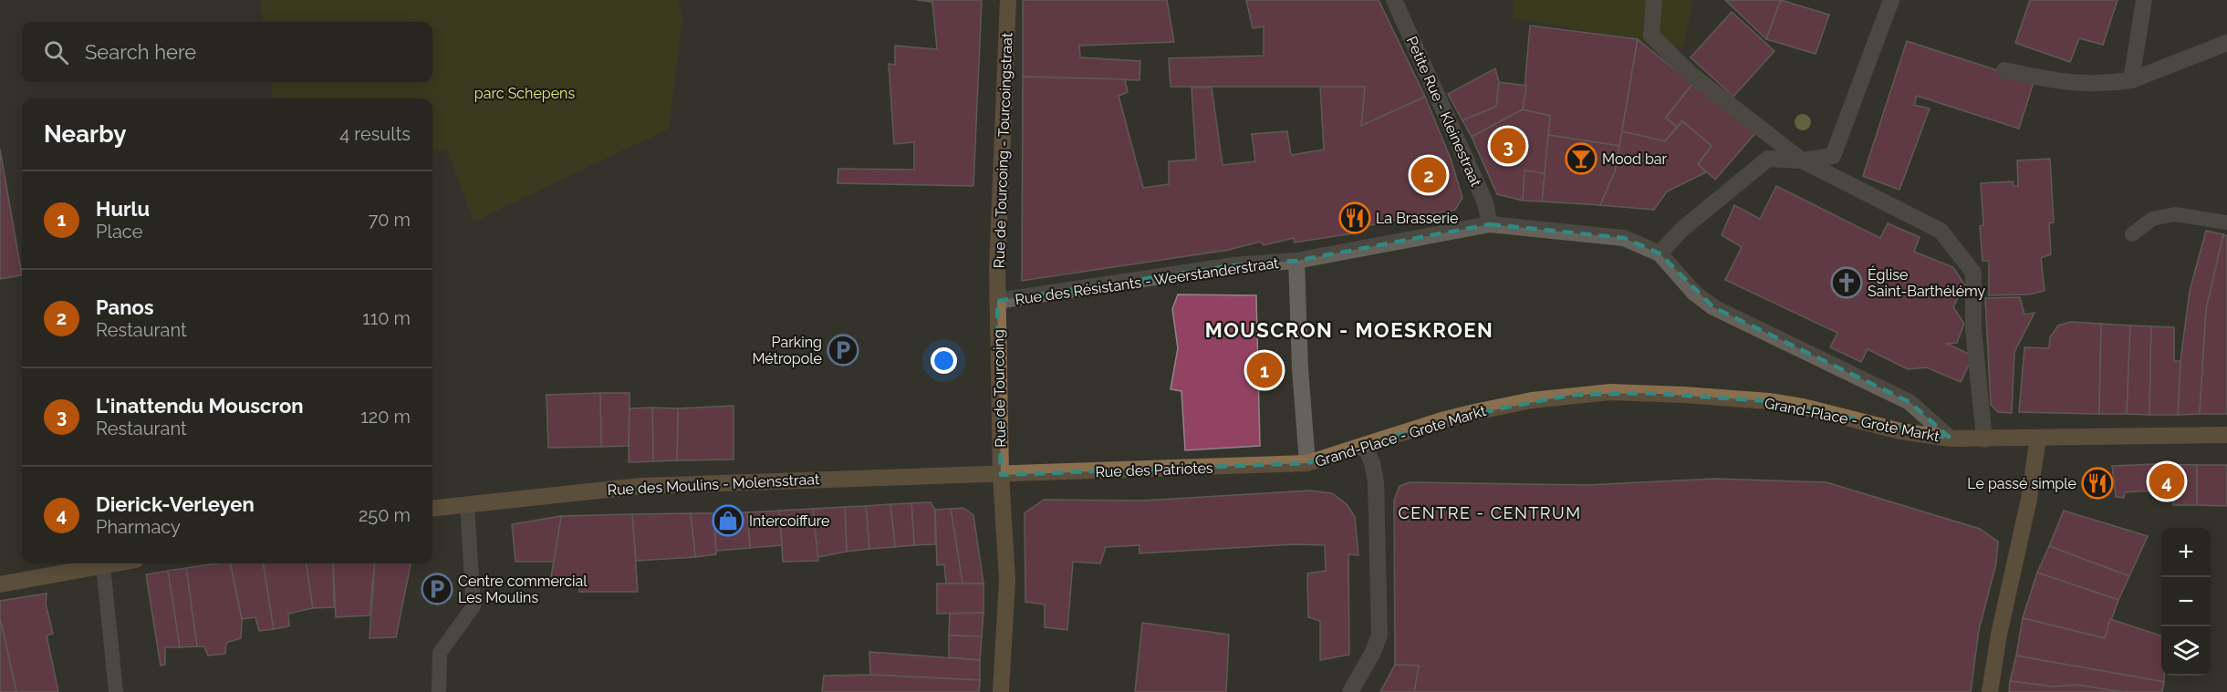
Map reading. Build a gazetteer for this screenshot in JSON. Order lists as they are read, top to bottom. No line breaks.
{"streets":{"main road":["Rue de Tourcoing - Tourcoingstraat","Rue de Tourcoing","Grand-Place - Grote Markt","Rue des Patriotes","Rue des Moulins - Molensstraat"],"street":["Petite Rue - Kleinestraat","Rue des Résistants - Weerstanderstraat"]},"crossings":[["Petite Rue - Kleinestraat","Grand-Place - Grote Markt"],["Rue de Tourcoing - Tourcoingstraat","Rue des Résistants - Weerstanderstraat"],["Rue de Tourcoing - Tourcoingstraat","Rue de Tourcoing"],["Rue des Résistants - Weerstanderstraat","Rue de Tourcoing"],["Rue des Résistants - Weerstanderstraat","Grand-Place - Grote Markt"],["Rue de Tourcoing","Rue des Patriotes"],["Rue de Tourcoing","Rue des Moulins - Molensstraat"],["Grand-Place - Grote Markt","Rue des Patriotes"],["Rue des Patriotes","Rue des Moulins - Molensstraat"]],"districts":["MOUSCRON - MOESKROEN","CENTRE - CENTRUM"],"parks":["parc Schepens"],"places":{"bar":["Mood bar"],"restaurant":["La Brasserie","Le passé simple"],"church":["Église Saint-Barthélémy"],"parking":["Parking Métropole","Centre commercial Les Moulins"],"shop":["Intercoiffure"]},"page":{"search":"Search here","heading":["Nearby","4 results"],"pins":["3","2","1","4"],"list":[{"mark":"1","name":"Hurlu","note":"Place","value":"70 m"},{"mark":"2","name":"Panos","note":"Restaurant","value":"110 m"},{"mark":"3","name":"L'inattendu Mouscron","note":"Restaurant","value":"120 m"},{"mark":"4","name":"Dierick-Verleyen","note":"Pharmacy","value":"250 m"}],"map_buttons":["+","−"]}}
